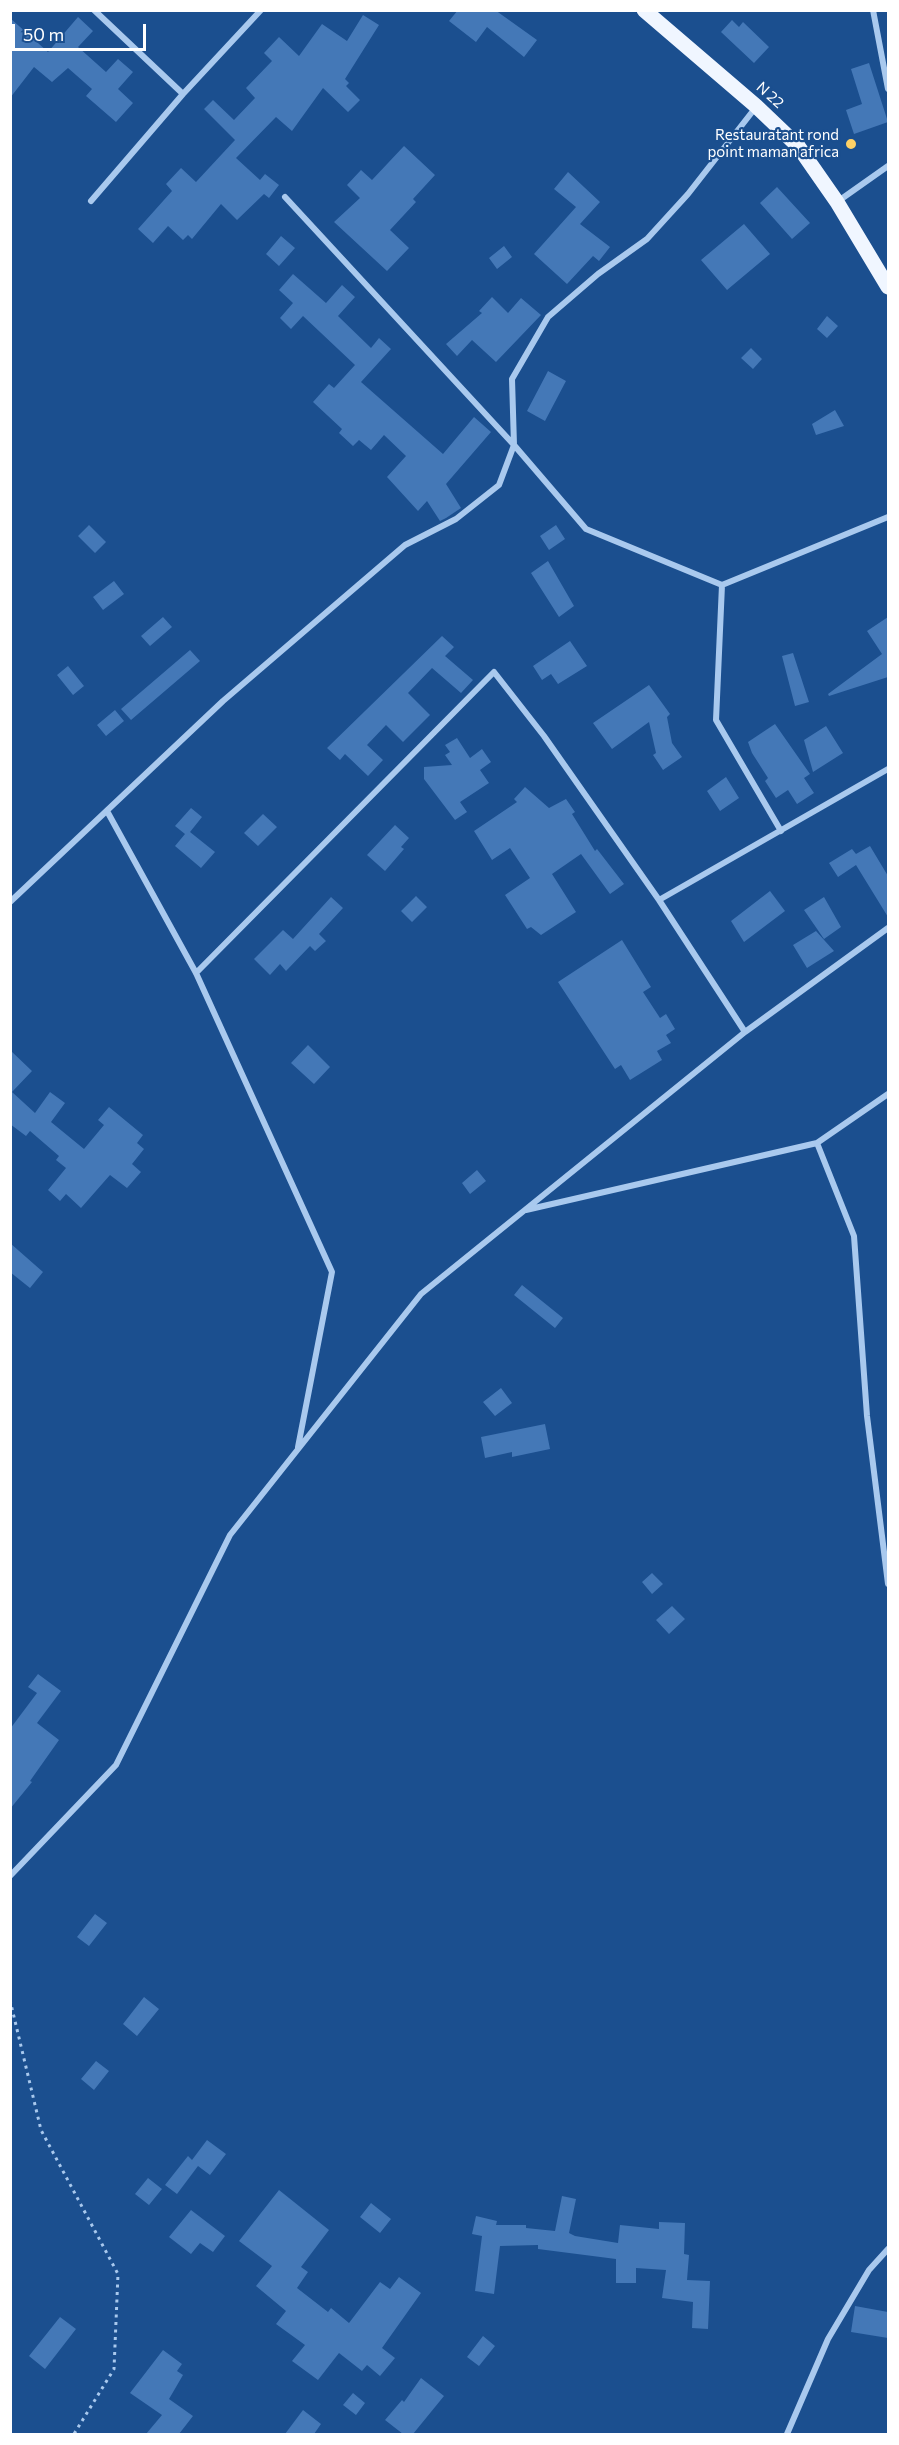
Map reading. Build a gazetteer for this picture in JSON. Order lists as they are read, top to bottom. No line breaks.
{"streets":{"main road":["N 22"]},"places":["Restauratant rond point maman africa"],"scale_bar":"50 m"}
